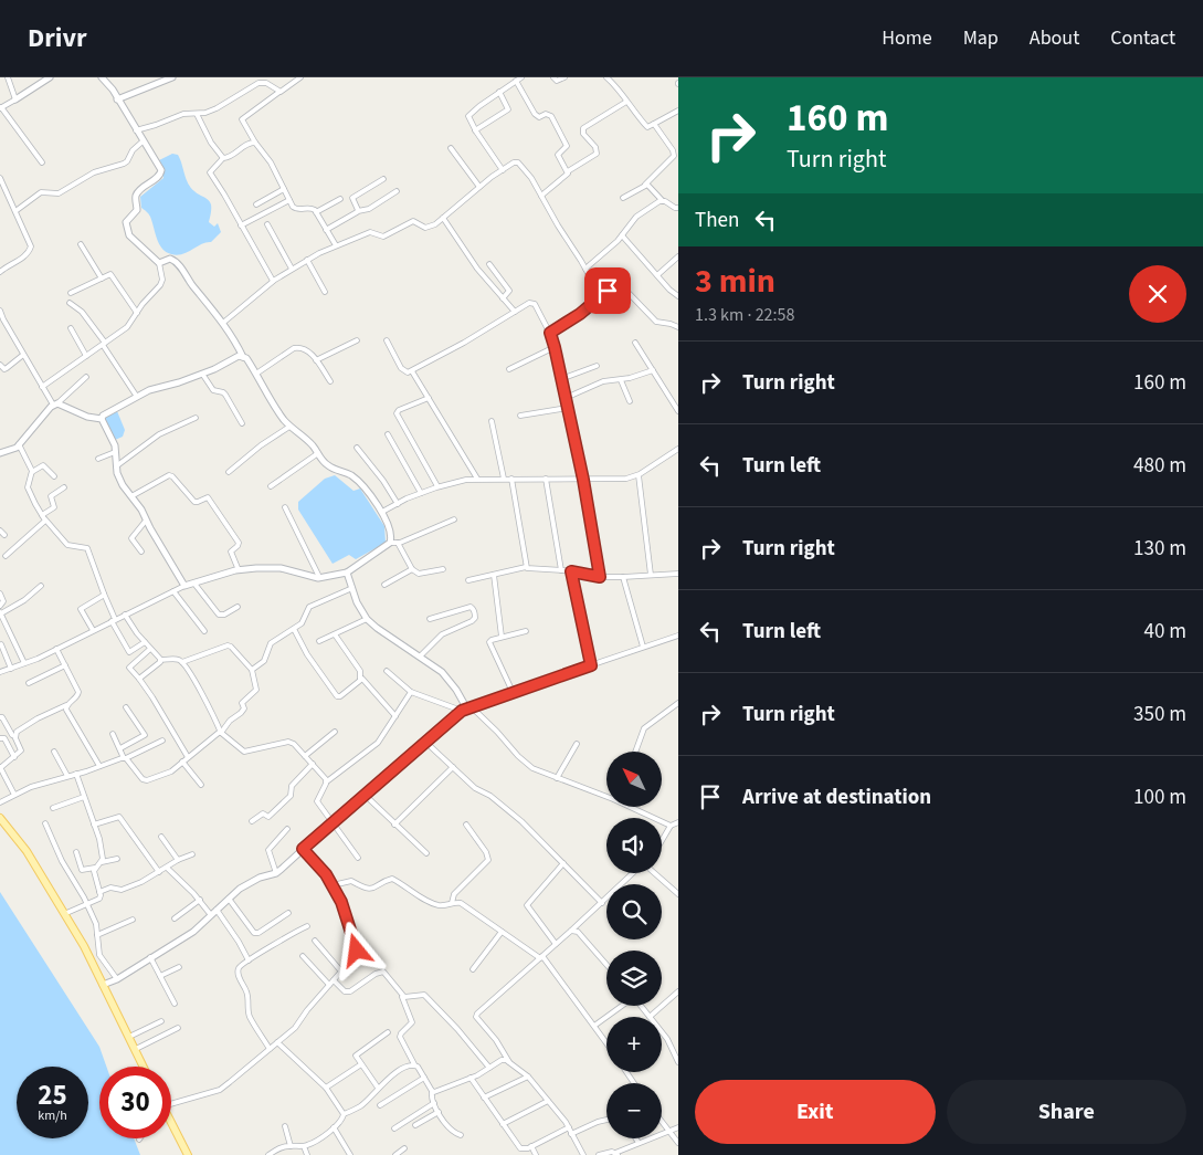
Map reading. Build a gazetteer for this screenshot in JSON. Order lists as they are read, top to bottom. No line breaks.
{"north":"top left","page":{"header":"Drivr","nav":["Home","Map","About","Contact"],"turn":["160 m","Turn right"],"then":"Then","heading":["3 min","1.3 km · 22:58"],"list":[{"name":"Turn right","value":"160 m"},{"name":"Turn left","value":"480 m"},{"name":"Turn right","value":"130 m"},{"name":"Turn left","value":"40 m"},{"name":"Turn right","value":"350 m"},{"name":"Arrive at destination","value":"100 m"}],"map_buttons":["+","−"],"speed":"25 km/h","limit":"30","buttons":["Exit","Share"]}}
